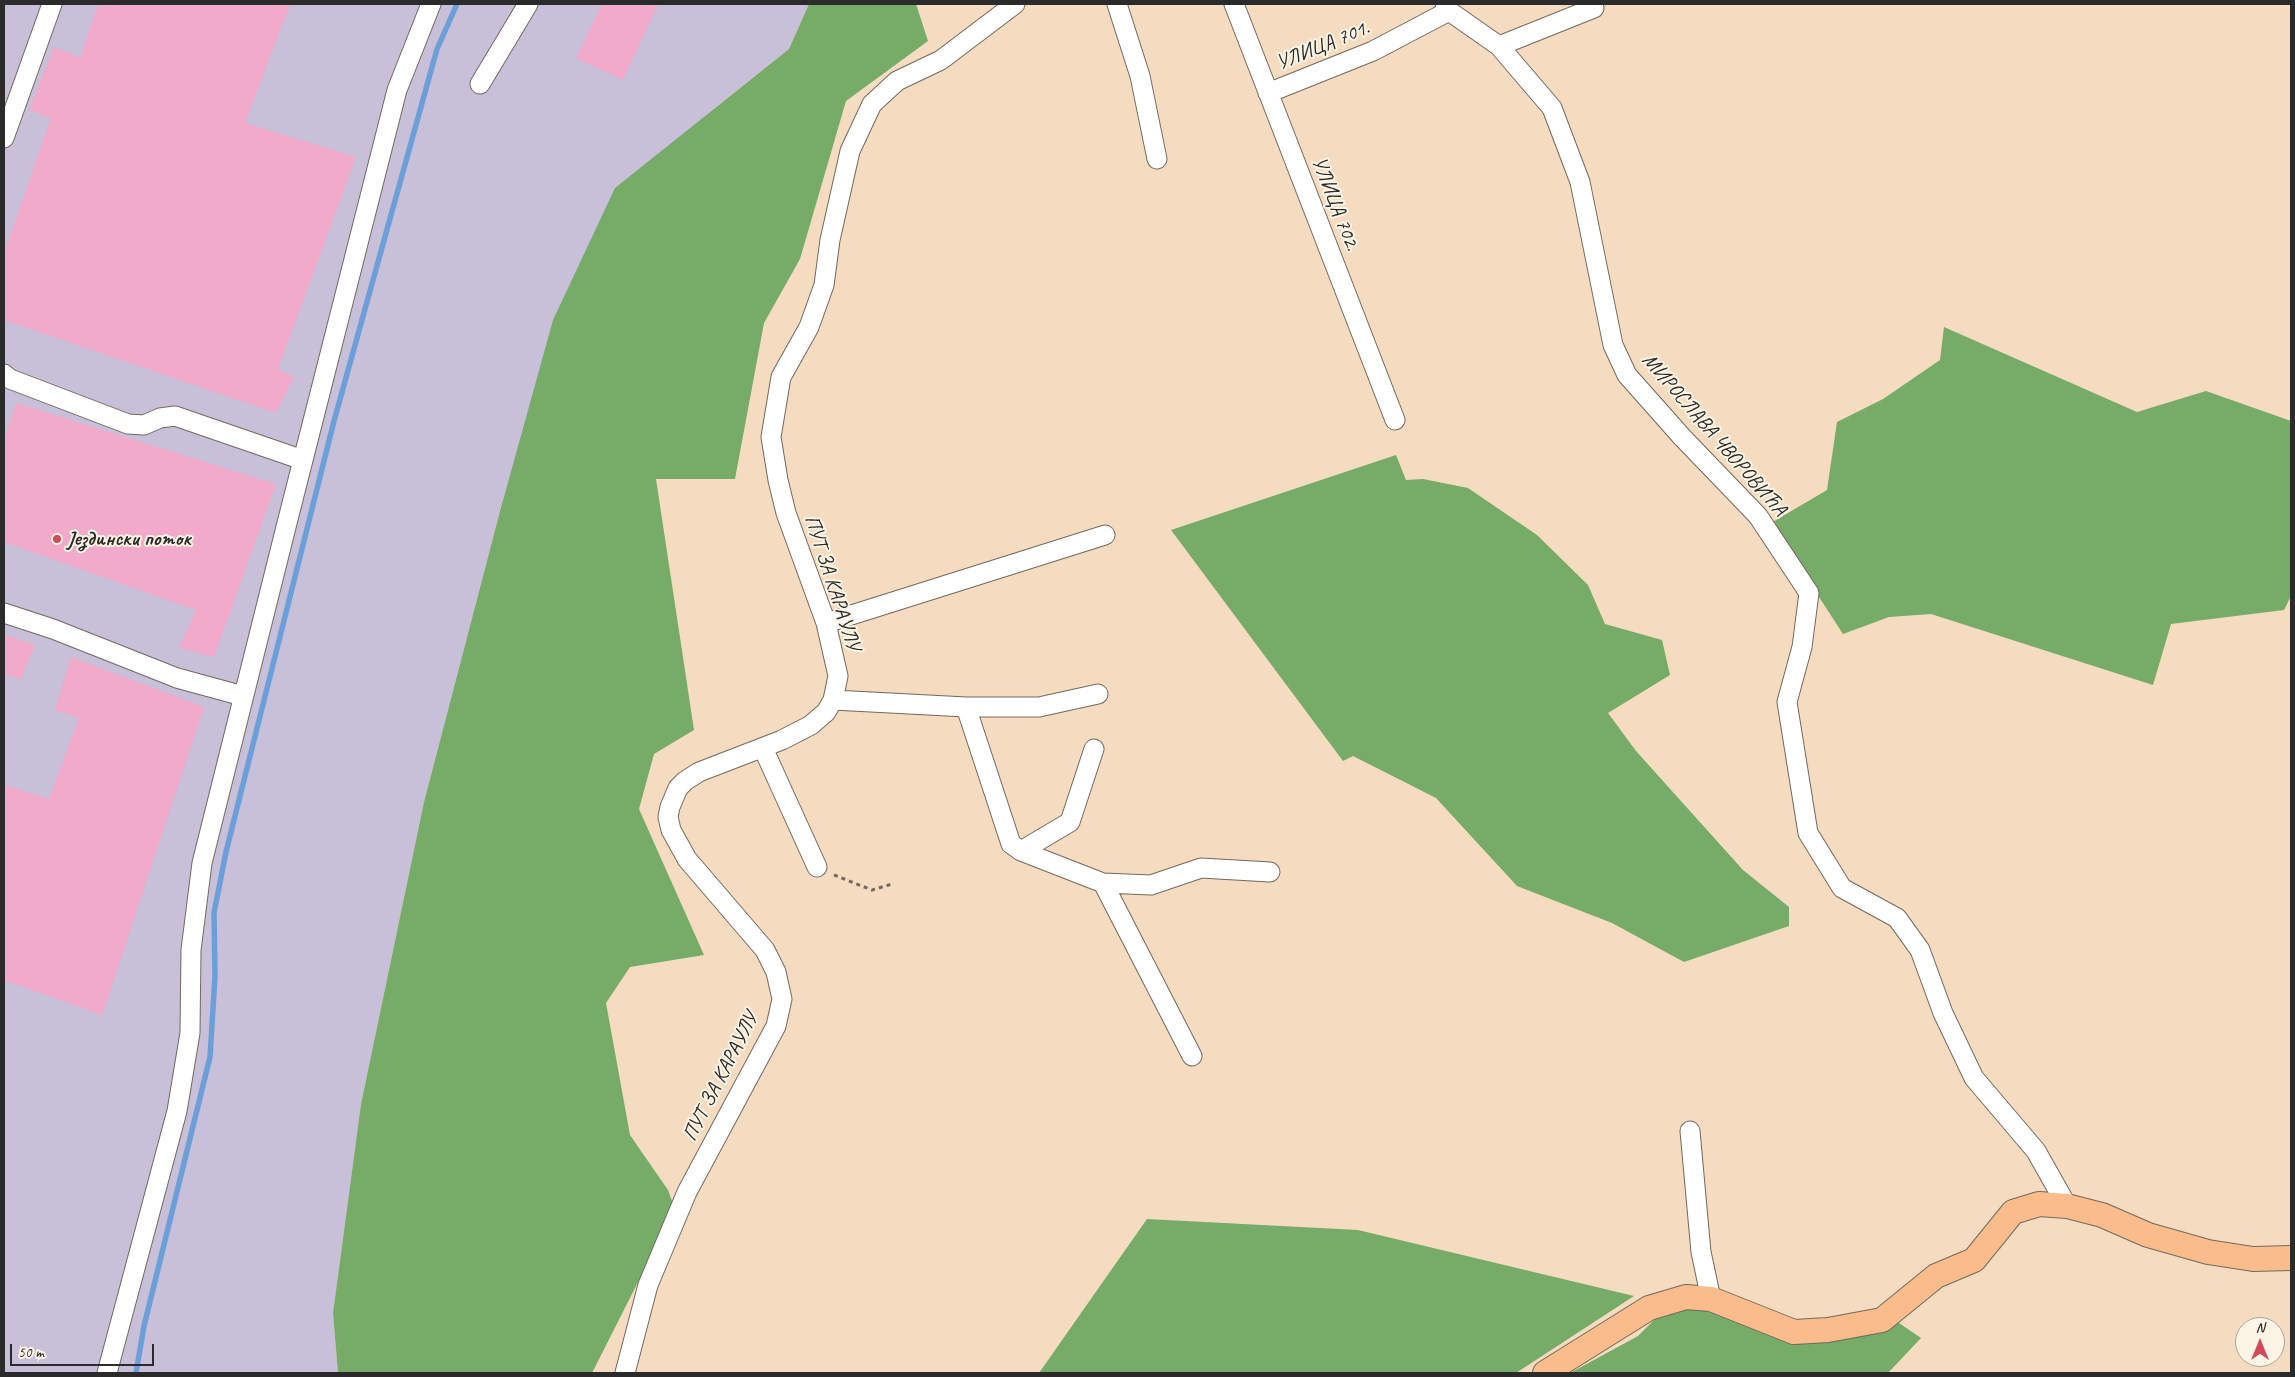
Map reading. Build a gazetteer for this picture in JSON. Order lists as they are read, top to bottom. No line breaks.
{"streets":{"street":["УЛИЦА 701.","УЛИЦА 702.","МИРОСЛАВА ЧВОРОВИЋА","ПУТ ЗА КАРАУЛУ"]},"crossings":[["УЛИЦА 701.","УЛИЦА 702."],["УЛИЦА 701.","МИРОСЛАВА ЧВОРОВИЋА"]],"places":["Јездински поток"],"scale_bar":"50 m","north":"top"}
